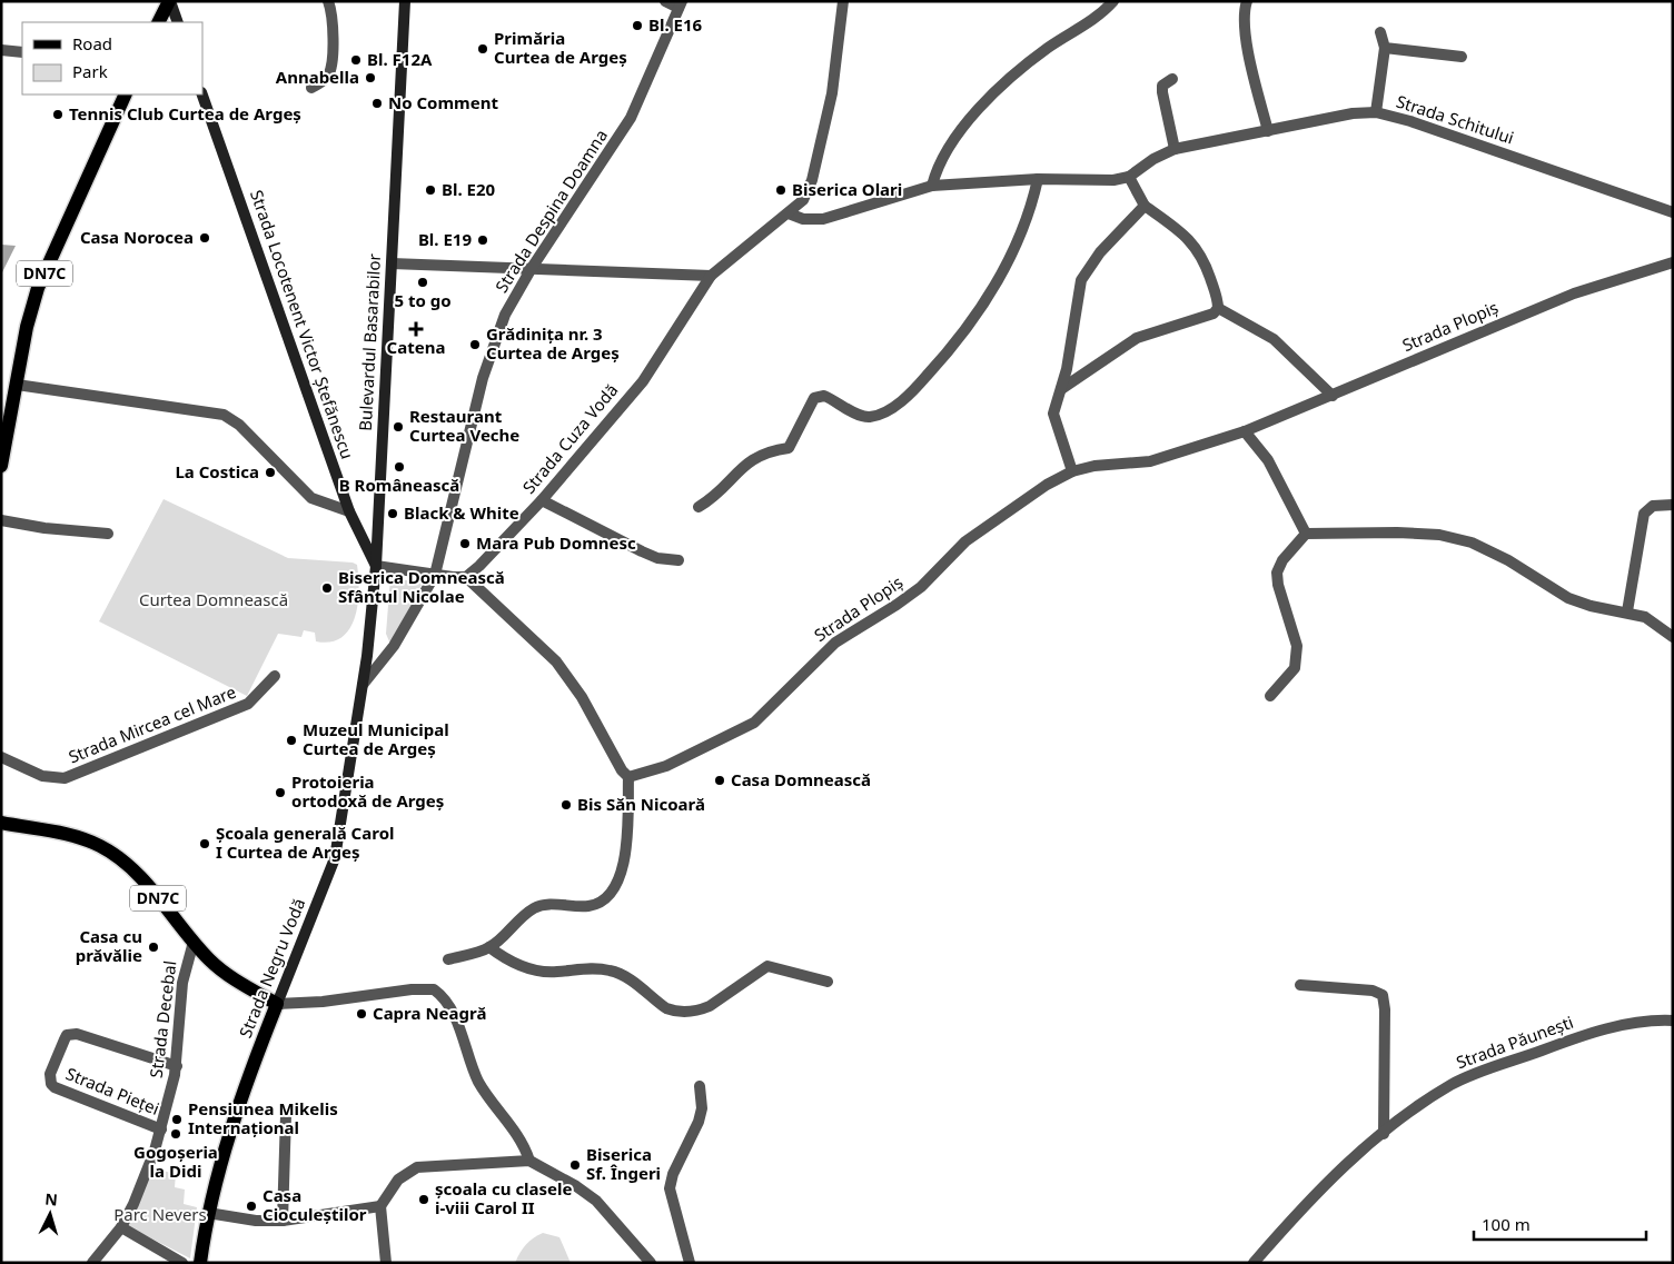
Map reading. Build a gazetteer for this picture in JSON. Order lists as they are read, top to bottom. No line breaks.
{"streets":{"main road":["DN7C","Strada Locotenent Victor Ștefănescu","Bulevardul Basarabilor","Strada Negru Vodă"],"street":["Strada Schitului","Strada Despina Doamna","Strada Plopiș","Strada Cuza Vodă","Strada Mircea cel Mare","Strada Decebal","Strada Păunești","Strada Pieței"]},"crossings":[["Strada Schitului","Strada Cuza Vodă"],["Strada Despina Doamna","Bulevardul Basarabilor"],["Strada Despina Doamna","Strada Negru Vodă"],["DN7C","Strada Negru Vodă"],["DN7C","Strada Decebal"],["Strada Locotenent Victor Ștefănescu","Bulevardul Basarabilor"],["Bulevardul Basarabilor","Strada Negru Vodă"],["Strada Decebal","Strada Pieței"]],"parks":["Curtea Domnească","Parc Nevers"],"places":{"other":["Bl. E16","Primăria Curtea de Argeș","Bl. F12A","Annabella","No Comment","Tennis Club Curtea de Argeș","Bl. E20","Biserica Olari","Casa Norocea","Bl. E19","5 to go","Grădinița nr. 3 Curtea de Argeș","Restaurant Curtea Veche","B Românească","La Costica","Black & White","Mara Pub Domnesc","Biserica Domnească Sfântul Nicolae","Muzeul Municipal Curtea de Argeș","Casa Domnească","Protoieria ortodoxă de Argeș","Bis Săn Nicoară","Școala generală Carol I Curtea de Argeș","Casa cu prăvălie","Capra Neagră","Pensiunea Mikelis Internațional","Gogoșeria la Didi","Biserica Sf. Îngeri","școala cu clasele i-viii Carol II","Casa Cioculeștilor"],"health":["Catena"]},"legend":["Road","Park"],"scale_bar":"100 m","north":"top"}
